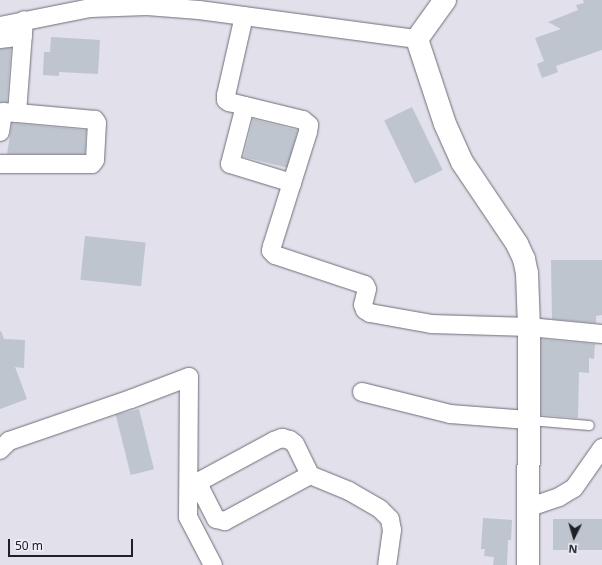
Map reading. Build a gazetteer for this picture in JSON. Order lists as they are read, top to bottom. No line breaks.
{"scale_bar":"50 m","north":"bottom"}
